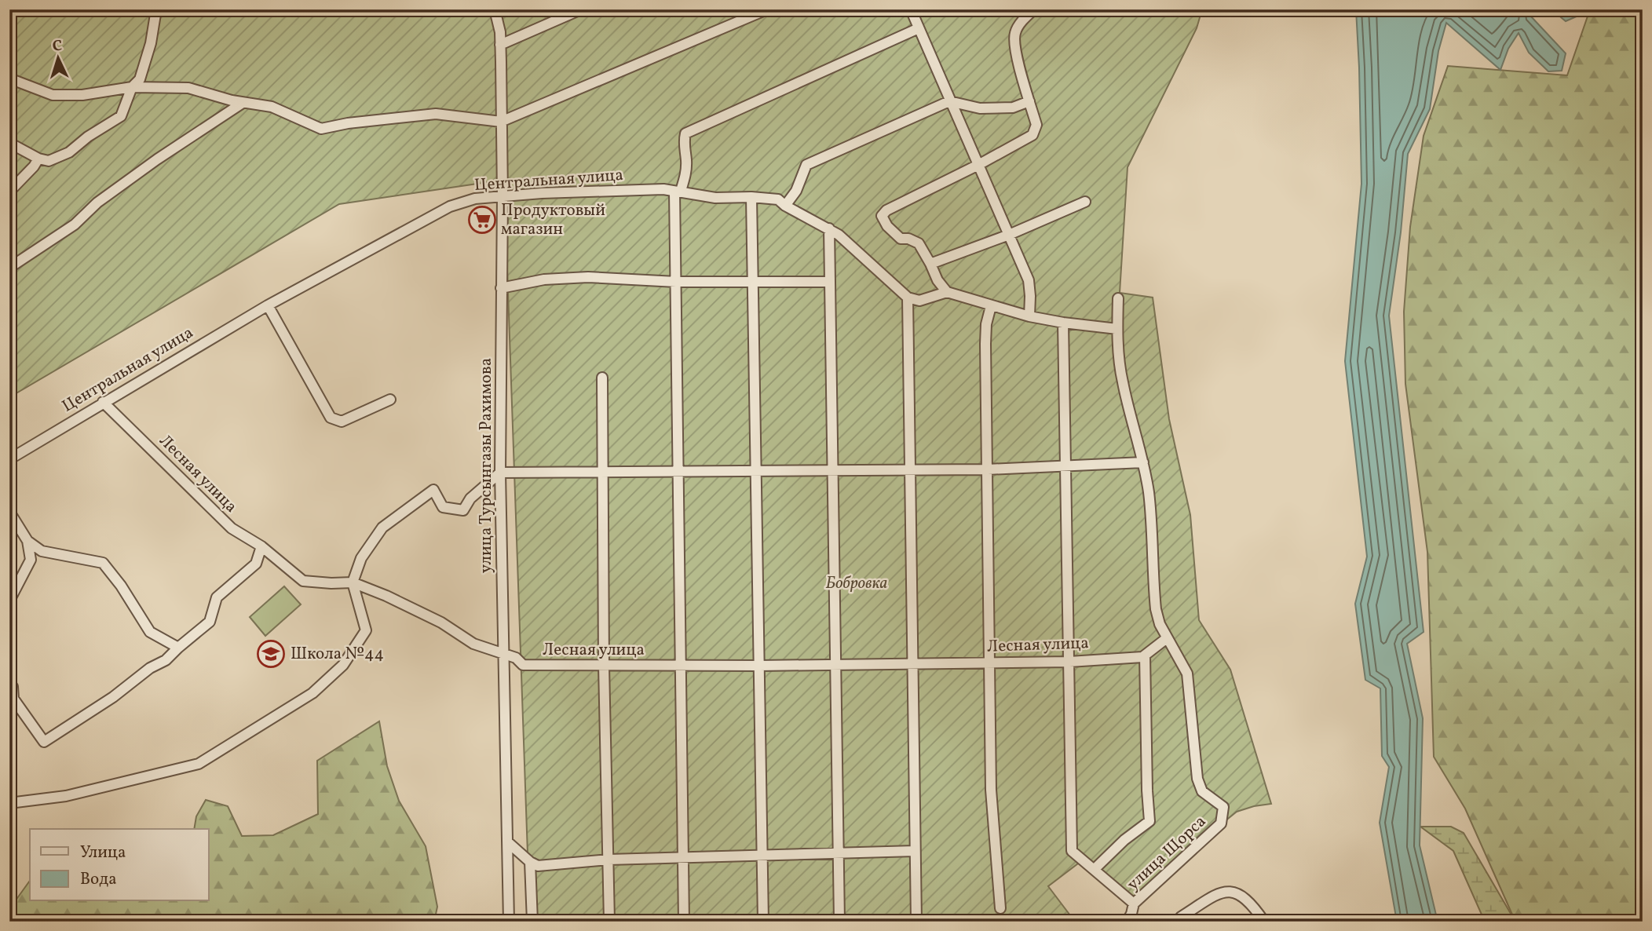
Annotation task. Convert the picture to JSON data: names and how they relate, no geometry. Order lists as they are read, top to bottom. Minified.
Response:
{"streets":{"street":["Центральная улица","улица Турсынгазы Рахимова","Лесная улица","улица Щорса"]},"crossings":[["Центральная улица","улица Турсынгазы Рахимова"],["Центральная улица","Лесная улица"],["улица Турсынгазы Рахимова","Лесная улица"]],"parks":["Бобровка"],"places":{"supermarket":["Продуктовый магазин"],"school or university":["Школа №44"]},"legend":["Улица","Вода"],"north":"top"}
